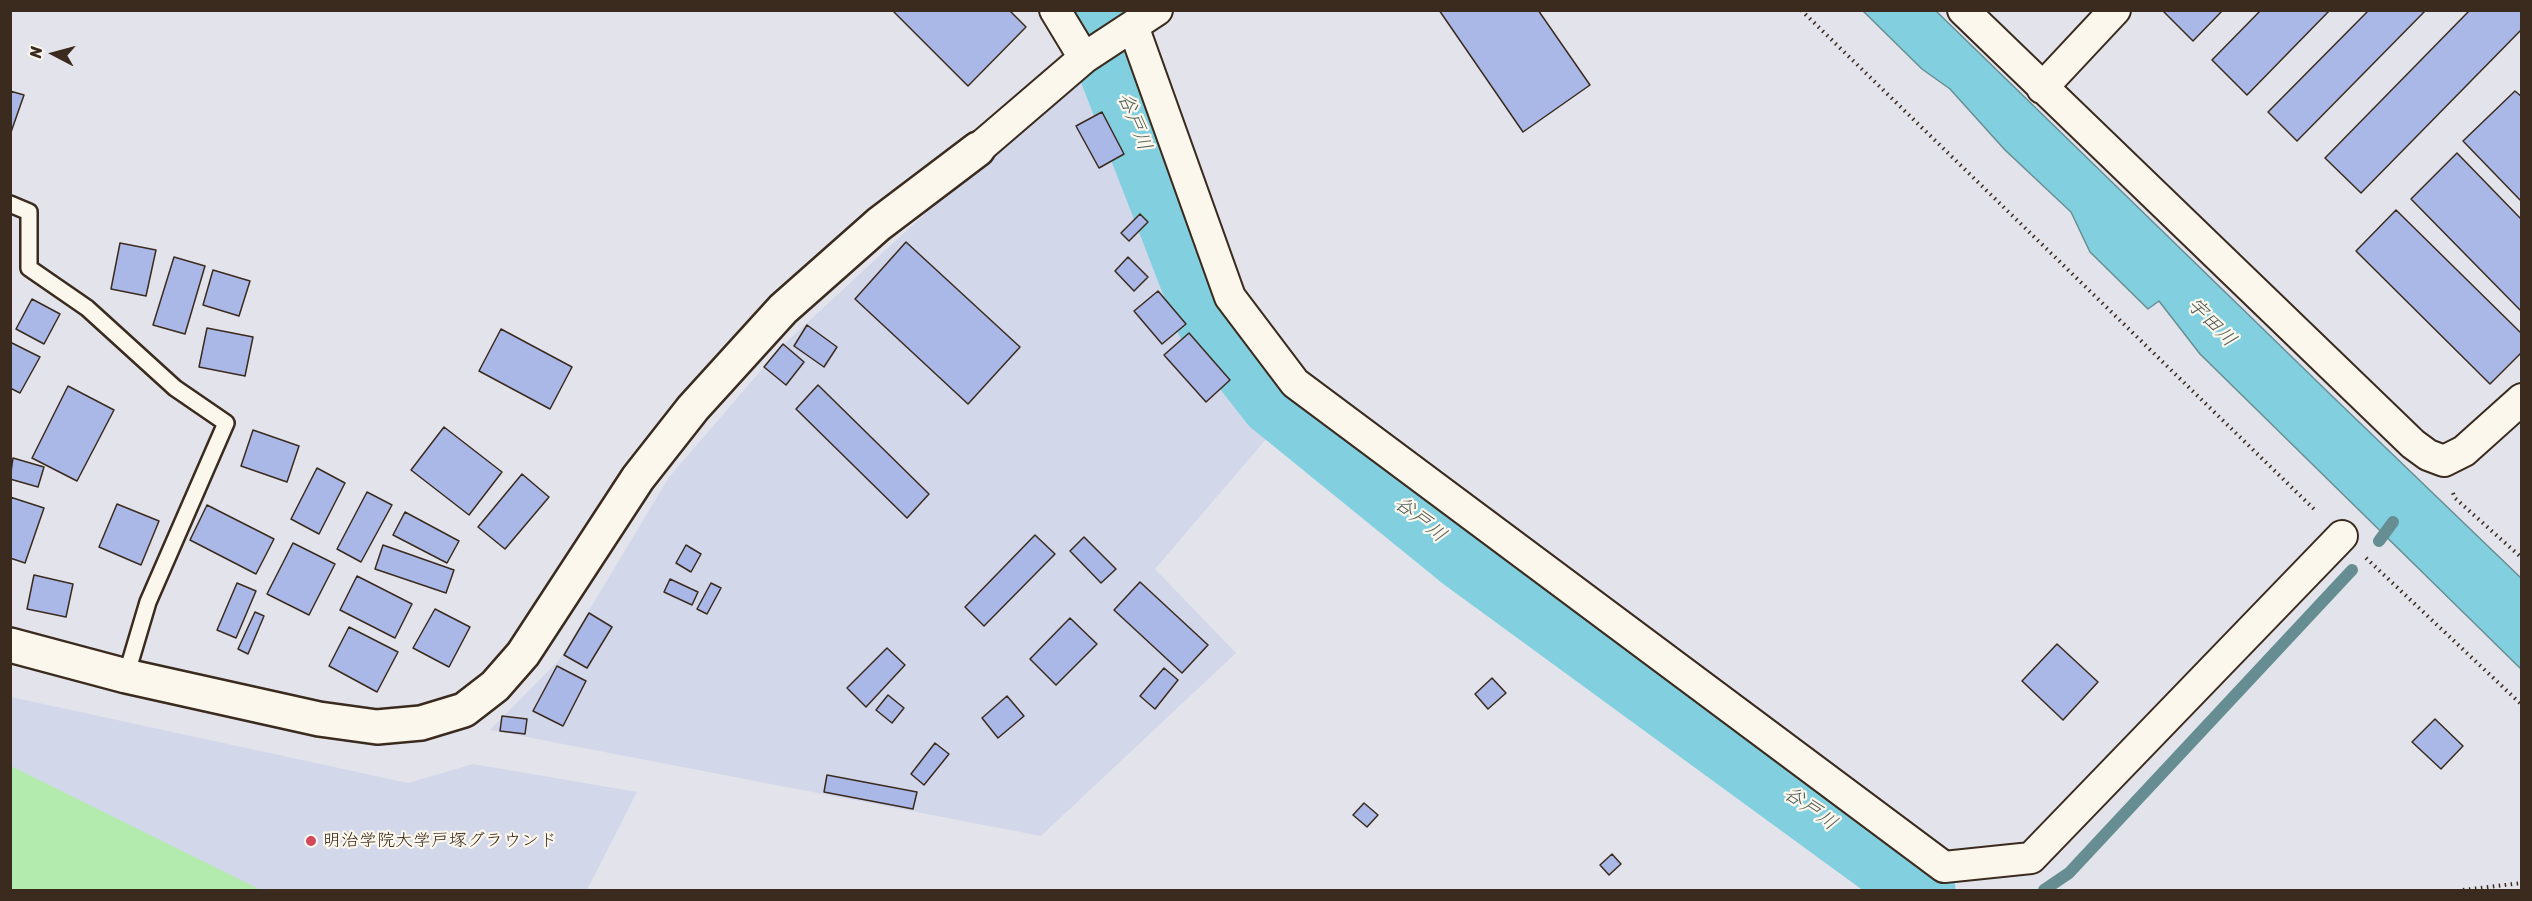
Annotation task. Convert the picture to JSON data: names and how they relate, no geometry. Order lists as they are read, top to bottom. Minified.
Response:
{"water":["谷戸川","宇田川"],"places":["明治学院大学戸塚グラウンド"],"north":"left"}
